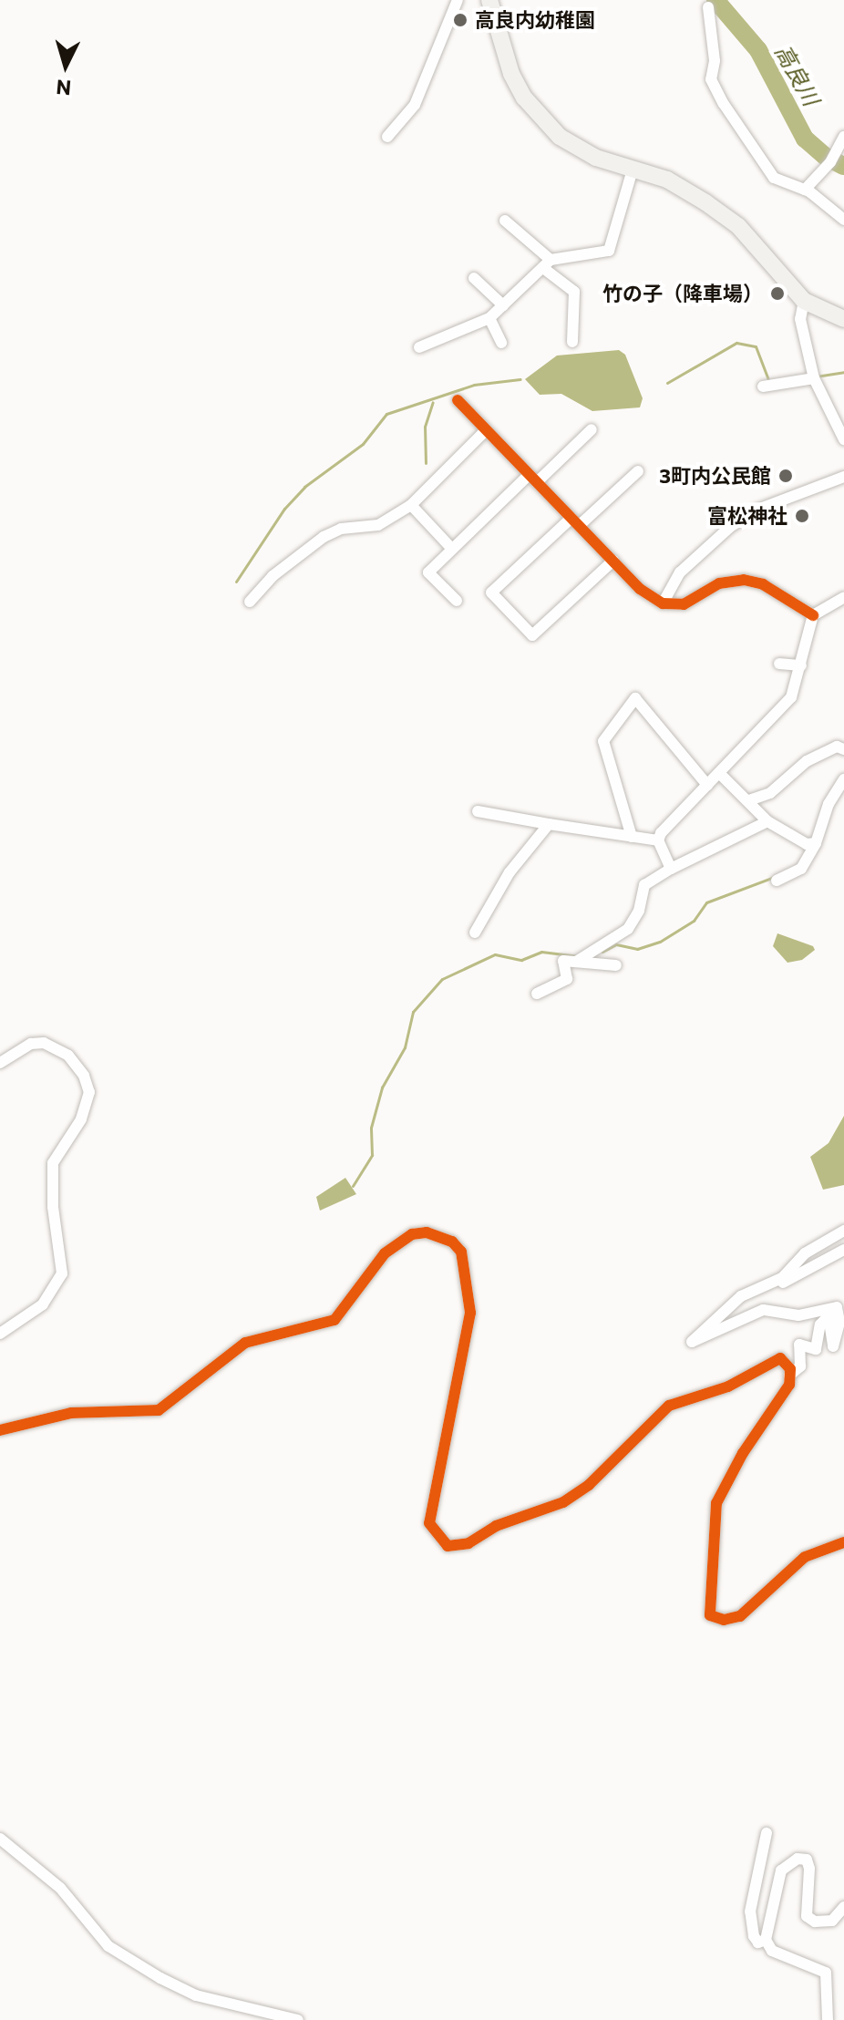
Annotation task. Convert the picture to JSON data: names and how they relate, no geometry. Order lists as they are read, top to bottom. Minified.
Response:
{"water":["高良川"],"places":["高良内幼稚園","竹の子（降車場）","3町内公民館","富松神社"],"north":"bottom"}
